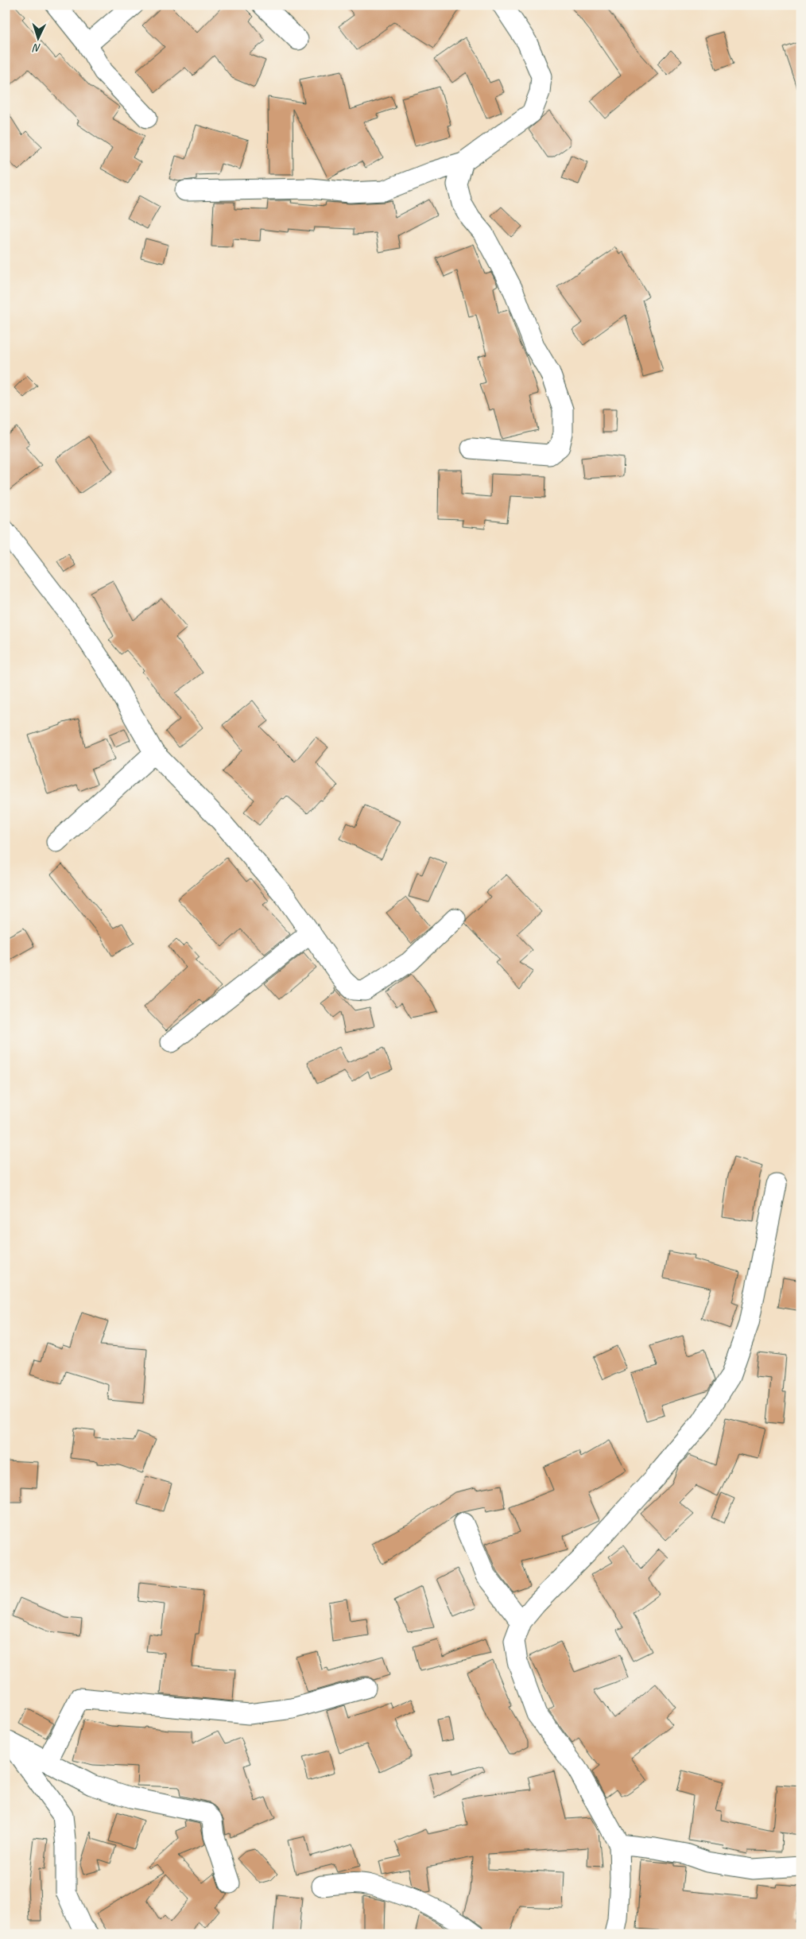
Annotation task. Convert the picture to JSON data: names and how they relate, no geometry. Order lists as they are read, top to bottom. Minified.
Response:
{"north":"bottom"}
